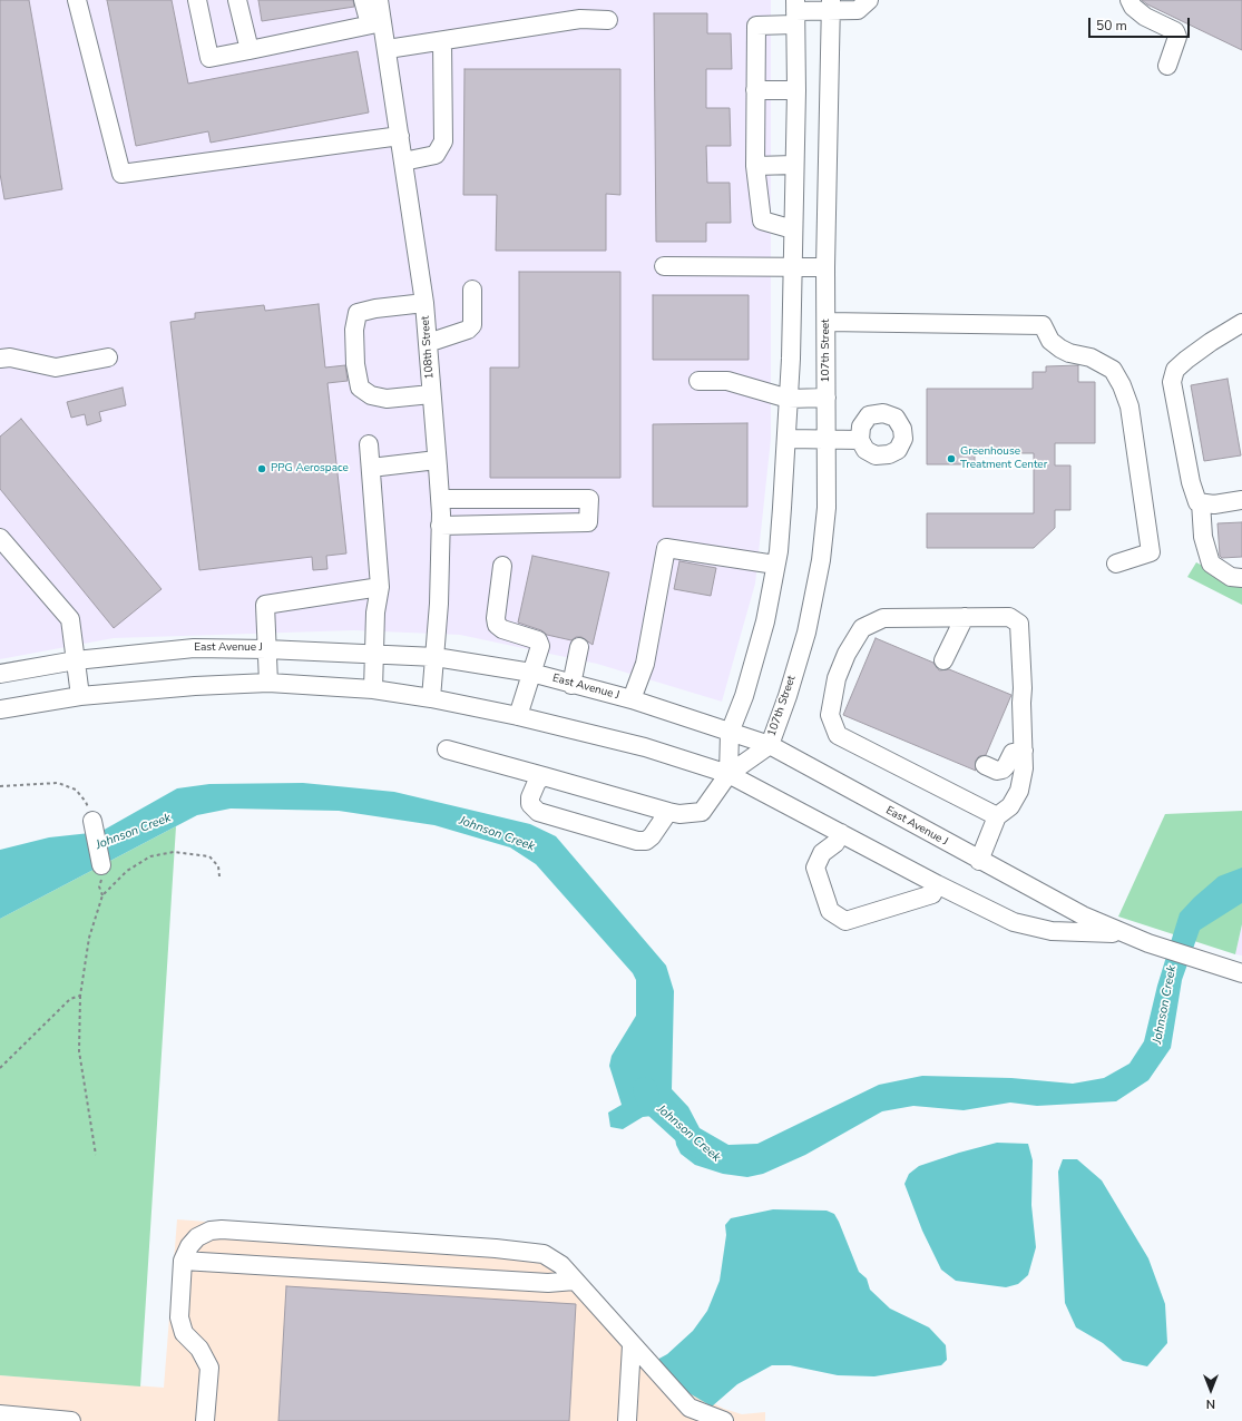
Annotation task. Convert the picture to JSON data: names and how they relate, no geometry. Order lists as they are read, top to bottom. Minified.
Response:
{"streets":{"street":["108th Street","107th Street","East Avenue J"]},"crossings":[["108th Street","East Avenue J"],["107th Street","East Avenue J"]],"water":["Johnson Creek"],"places":["Greenhouse Treatment Center","PPG Aerospace"],"scale_bar":"50 m","north":"bottom"}
